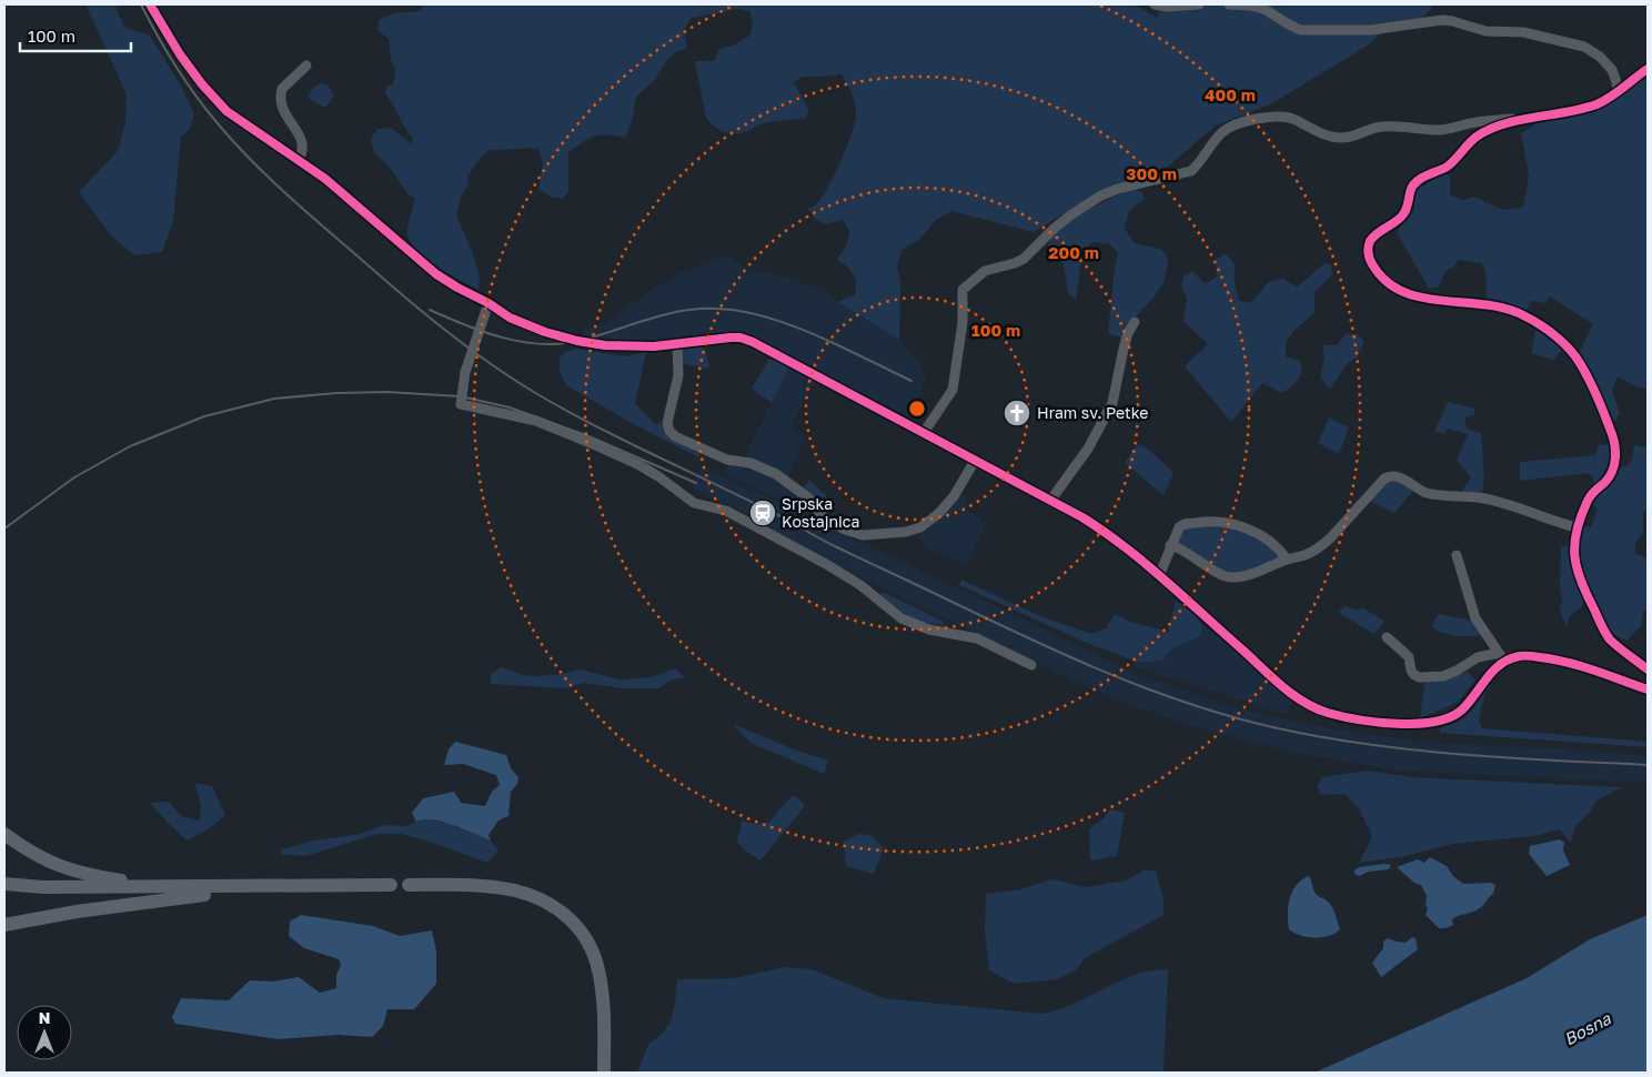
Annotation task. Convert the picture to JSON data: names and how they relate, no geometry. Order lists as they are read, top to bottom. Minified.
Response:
{"water":["Bosna"],"places":{"church":["Hram sv. Petke"],"station":["Srpska Kostajnica"]},"scale_bar":"100 m","north":"top","rings":["400 m","300 m","200 m","100 m"]}
